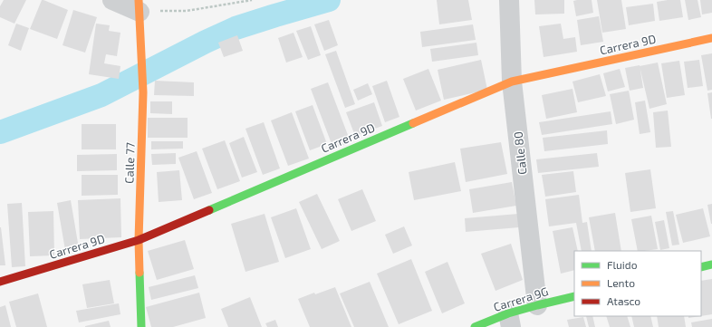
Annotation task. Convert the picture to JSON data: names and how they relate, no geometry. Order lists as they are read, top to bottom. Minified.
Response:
{"streets":{"street":["Carrera 9D","Calle 80","Calle 77","Carrera 9G"]},"crossings":[["Carrera 9D","Calle 80"],["Carrera 9D","Calle 77"],["Calle 80","Carrera 9G"]],"legend":["Fluido","Lento","Atasco"]}
